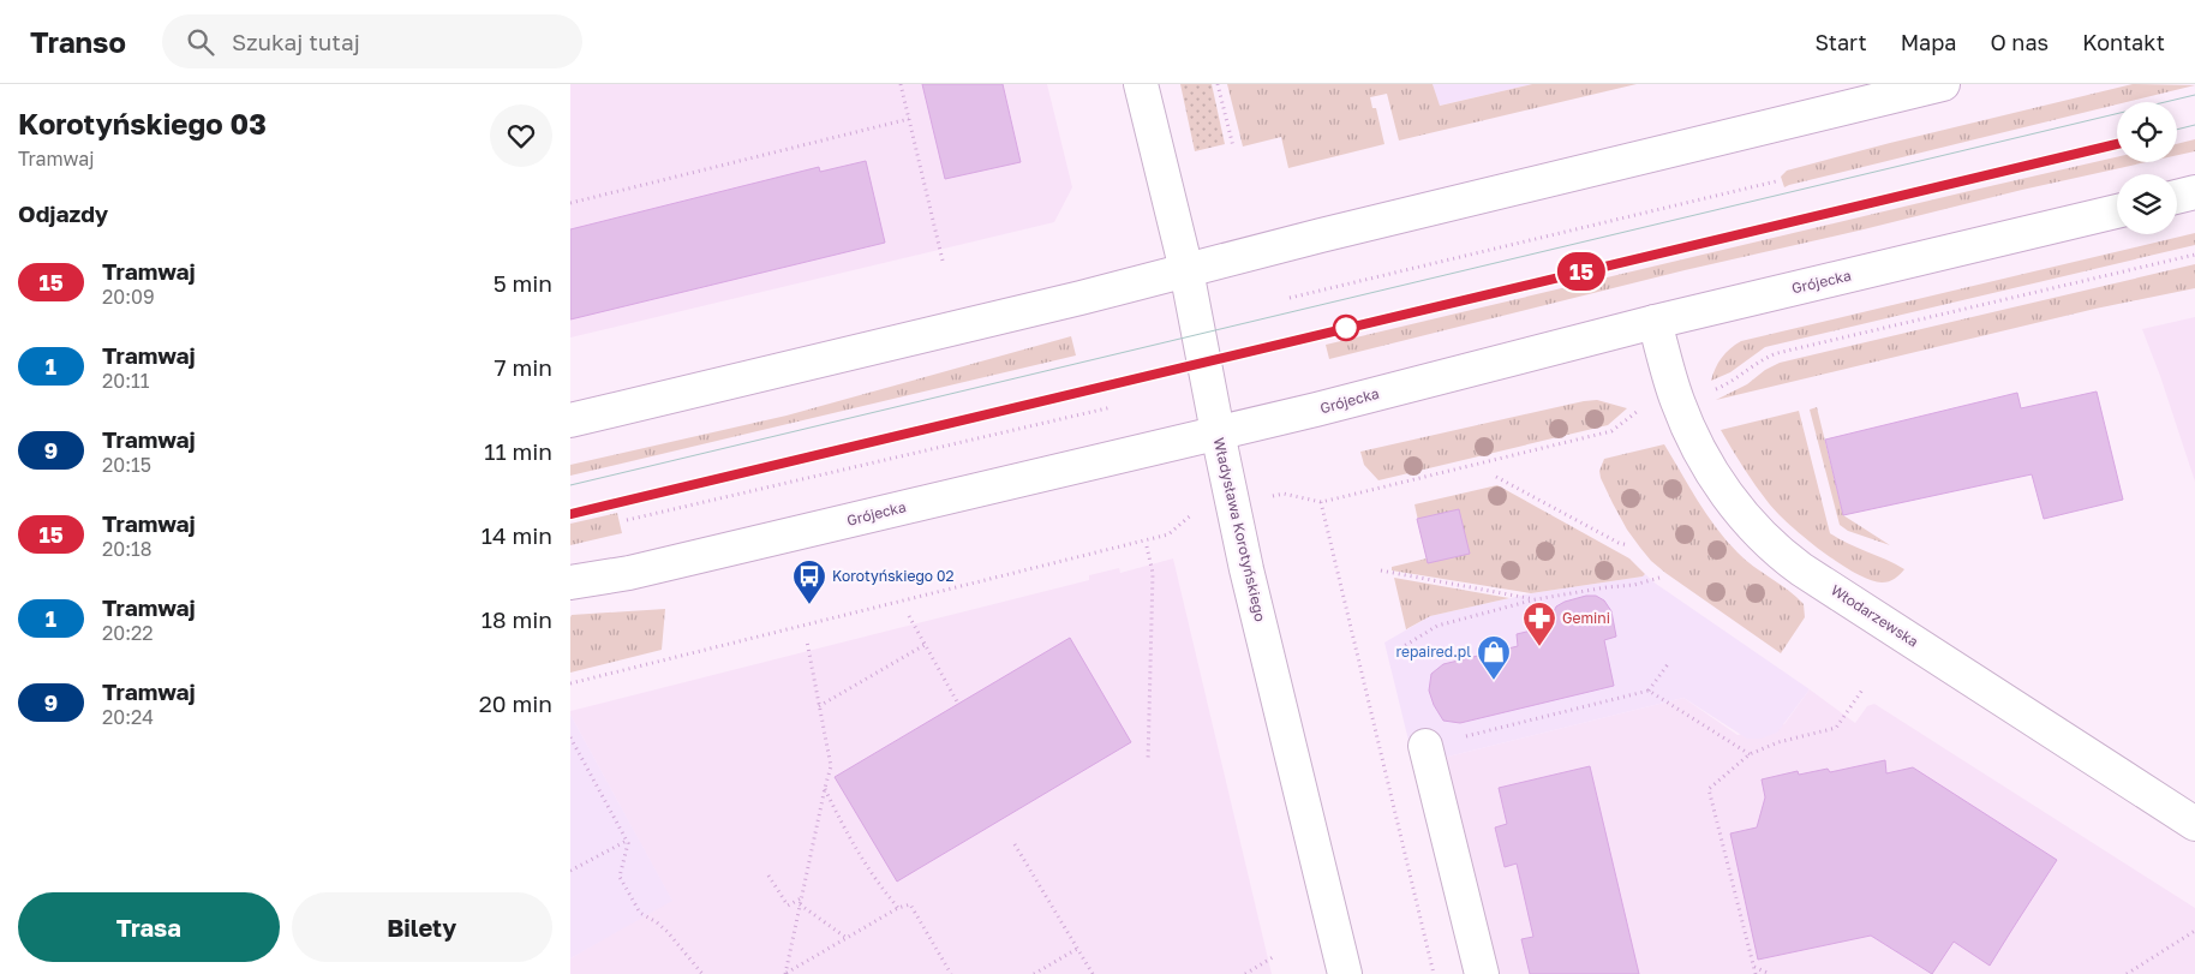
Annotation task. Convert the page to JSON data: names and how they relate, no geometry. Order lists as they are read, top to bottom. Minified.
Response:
{"streets":{"main road":["Grójecka","Władysława Korotyńskiego","Włodarzewska"]},"crossings":[["Grójecka","Władysława Korotyńskiego"],["Grójecka","Włodarzewska"]],"places":{"bus stop":["Korotyńskiego 02"],"pharmacy":["Gemini"],"shop":["repaired.pl"]},"lines":["tram line 15"],"page":{"header":"Transo","search":"Szukaj tutaj","nav":["Start","Mapa","O nas","Kontakt"],"heading":[["Korotyńskiego 03","Tramwaj"],"Odjazdy"],"on_map":"15","list":[{"mark":"15","name":"Tramwaj","note":"20:09","value":"5 min"},{"mark":"1","name":"Tramwaj","note":"20:11","value":"7 min"},{"mark":"9","name":"Tramwaj","note":"20:15","value":"11 min"},{"mark":"15","name":"Tramwaj","note":"20:18","value":"14 min"},{"mark":"1","name":"Tramwaj","note":"20:22","value":"18 min"},{"mark":"9","name":"Tramwaj","note":"20:24","value":"20 min"}],"buttons":["Trasa","Bilety"]}}
